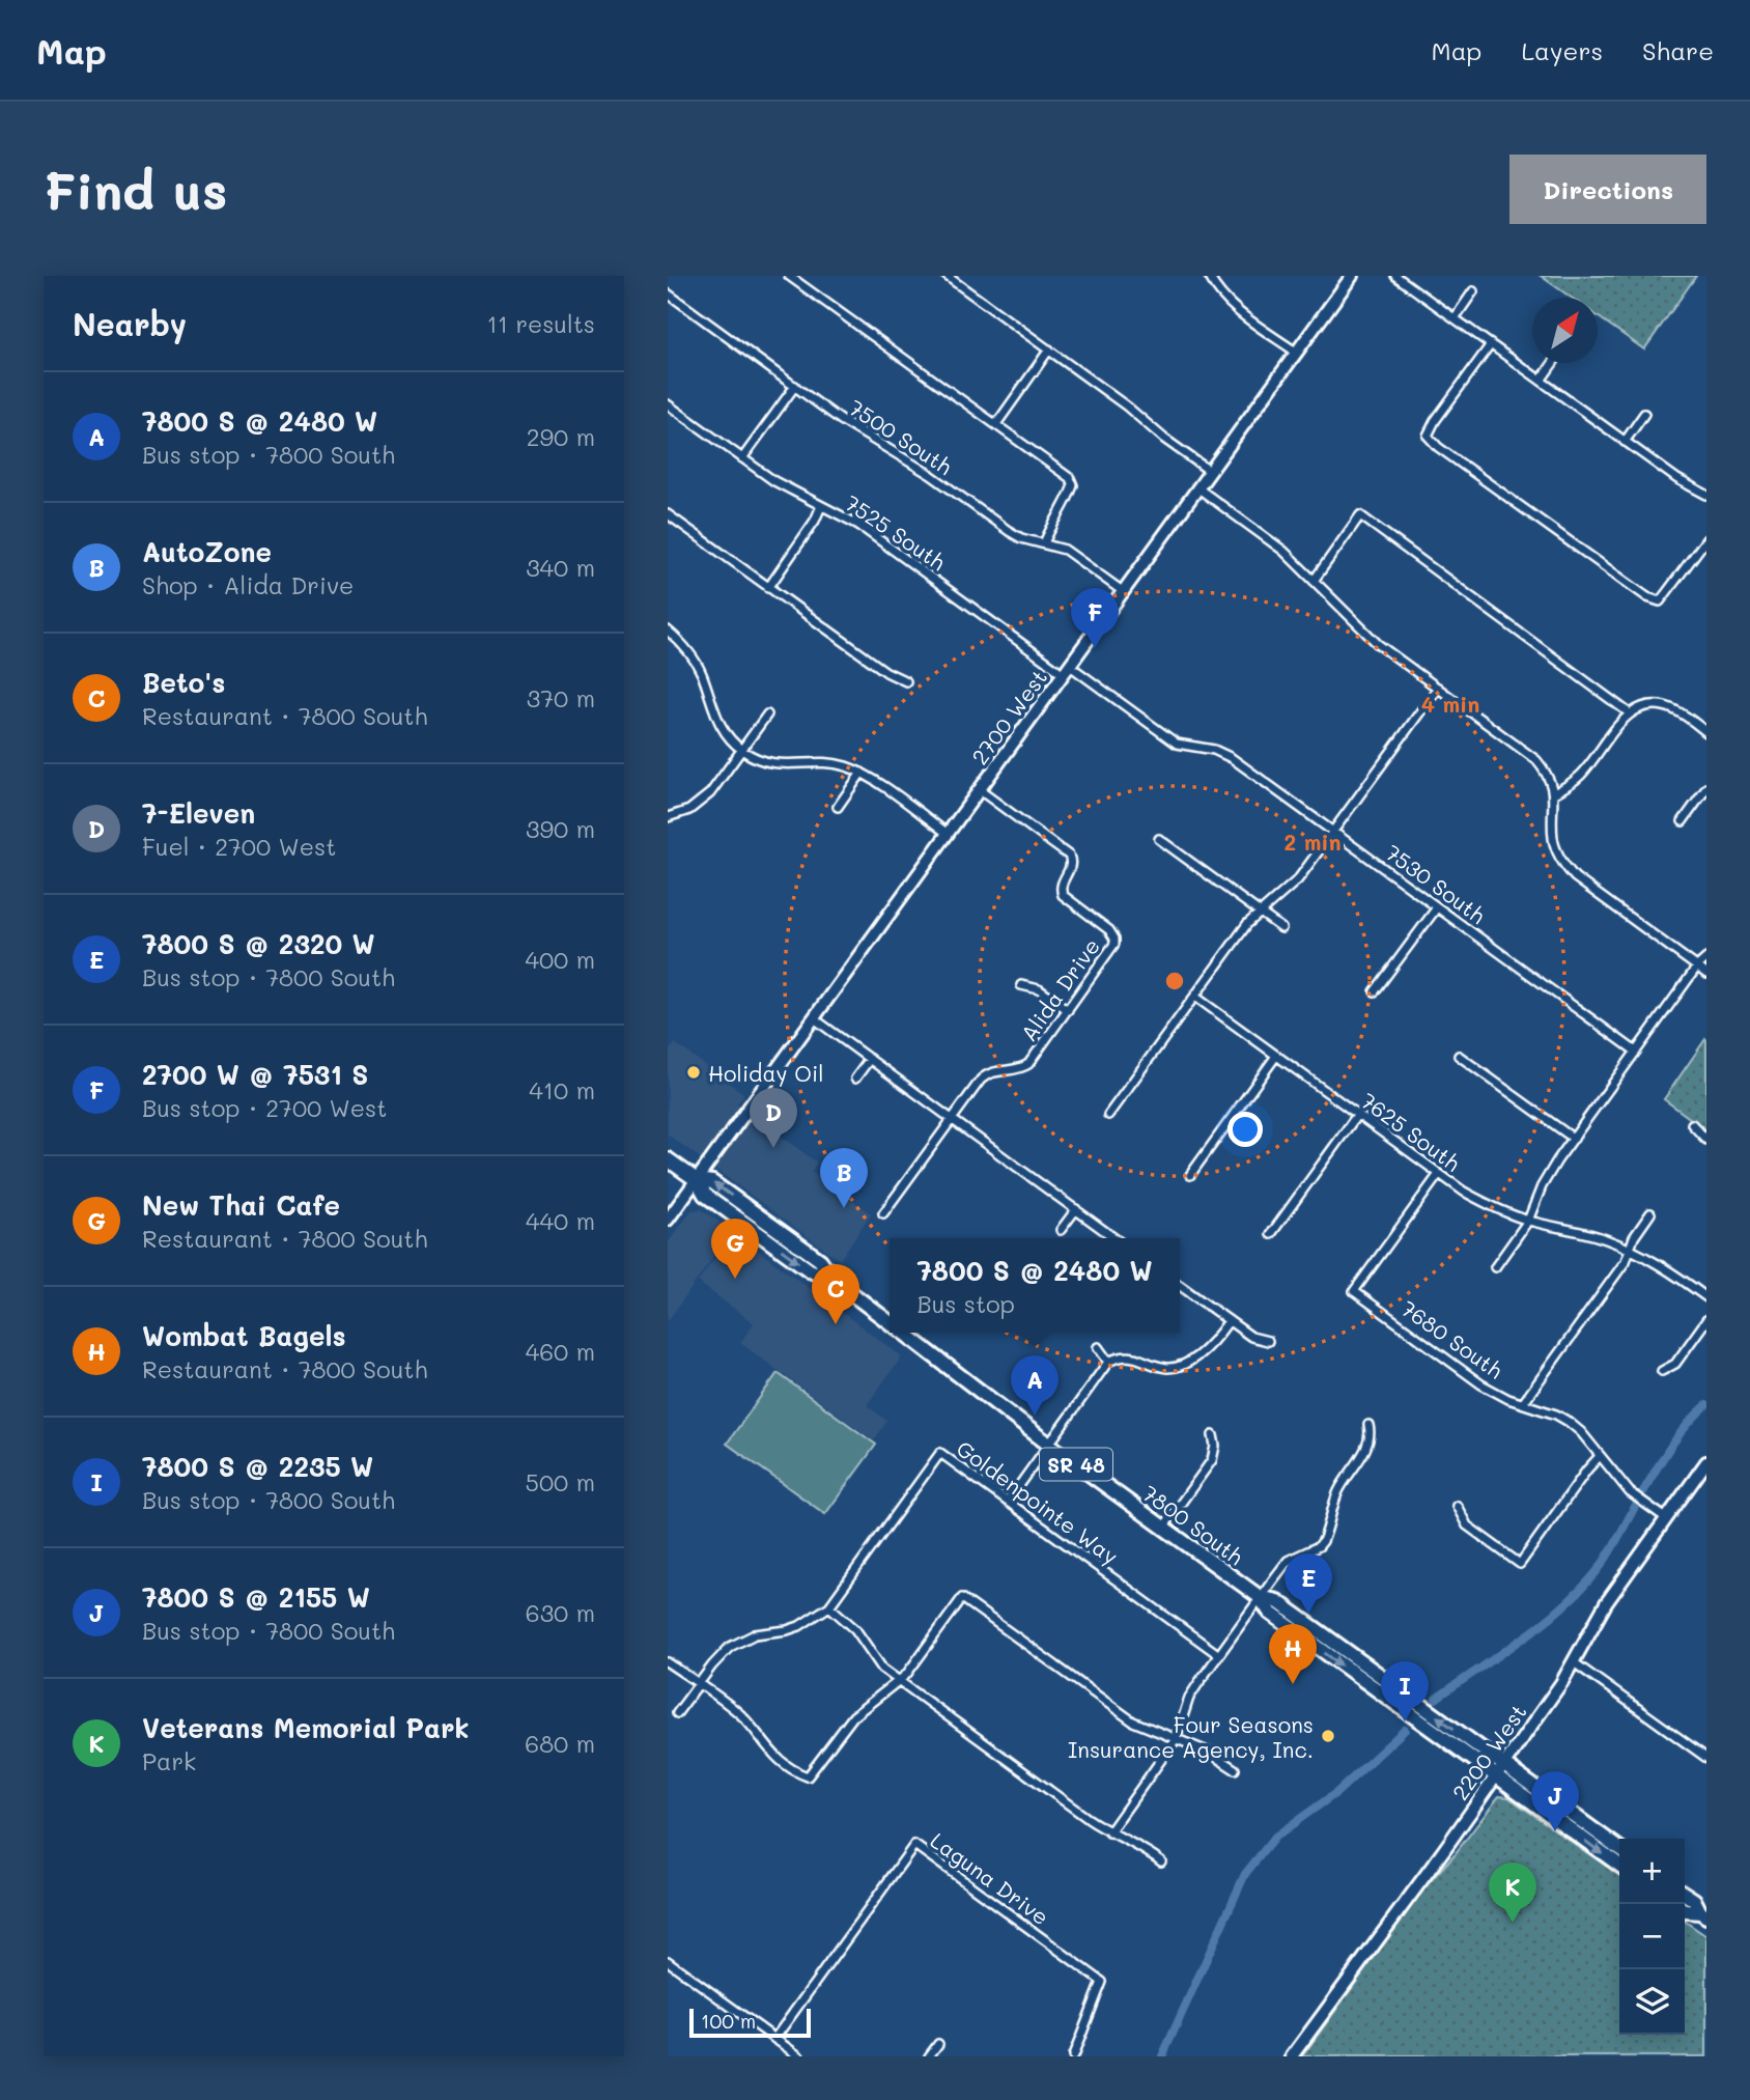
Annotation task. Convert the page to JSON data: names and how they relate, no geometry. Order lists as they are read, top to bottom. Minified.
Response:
{"streets":{"main road":["2700 West","SR 48","7800 South","2200 West"],"street":["7500 South","7525 South","7530 South","Alida Drive","7625 South","7680 South","Goldenpointe Way","Laguna Drive"]},"crossings":[["7500 South","2700 West"],["7525 South","2700 West"],["7525 South","7530 South"],["2700 West","Alida Drive"],["2700 West","7800 South"],["7625 South","7680 South"],["7680 South","2200 West"],["7800 South","2200 West"]],"places":["Holiday Oil","Four Seasons Insurance Agency, Inc."],"scale_bar":"100 m","north":"top right","page":{"header":"Map","nav":["Map","Layers","Share"],"buttons":"Directions","title":"Find us","heading":["Nearby","11 results"],"list":[{"mark":"A","name":"7800 S @ 2480 W","note":"Bus stop · 7800 South","value":"290 m"},{"mark":"B","name":"AutoZone","note":"Shop · Alida Drive","value":"340 m"},{"mark":"C","name":"Beto's","note":"Restaurant · 7800 South","value":"370 m"},{"mark":"D","name":"7-Eleven","note":"Fuel · 2700 West","value":"390 m"},{"mark":"E","name":"7800 S @ 2320 W","note":"Bus stop · 7800 South","value":"400 m"},{"mark":"F","name":"2700 W @ 7531 S","note":"Bus stop · 2700 West","value":"410 m"},{"mark":"G","name":"New Thai Cafe","note":"Restaurant · 7800 South","value":"440 m"},{"mark":"H","name":"Wombat Bagels","note":"Restaurant · 7800 South","value":"460 m"},{"mark":"I","name":"7800 S @ 2235 W","note":"Bus stop · 7800 South","value":"500 m"},{"mark":"J","name":"7800 S @ 2155 W","note":"Bus stop · 7800 South","value":"630 m"},{"mark":"K","name":"Veterans Memorial Park","note":"Park","value":"680 m"}],"pins":["F","D","B","G","C","A","E","H","I","J","K"],"popup":["7800 S @ 2480 W","Bus stop"],"map_buttons":["+","−"],"scale":"100 m"},"rings":["4 min","2 min"]}
